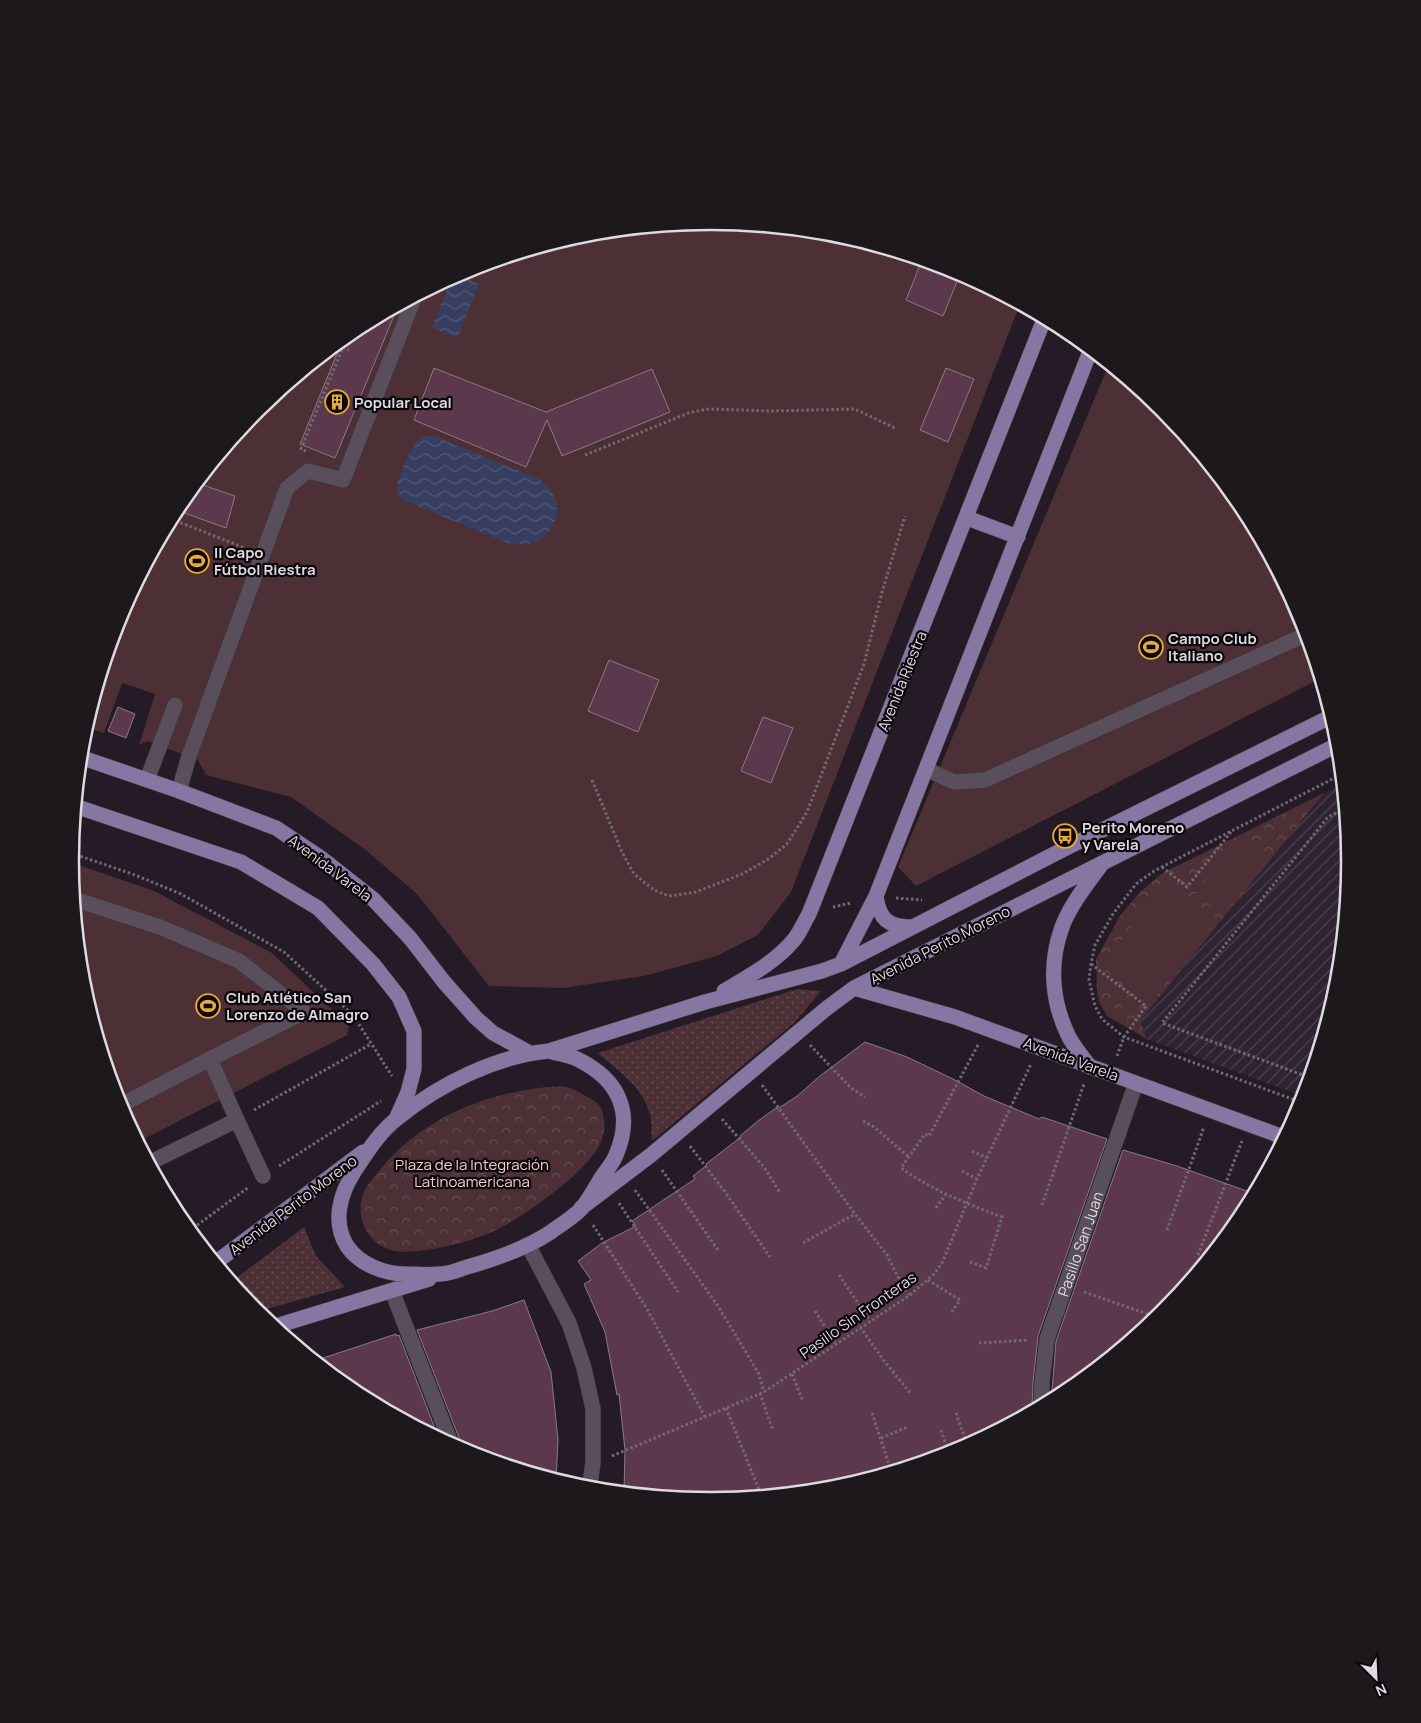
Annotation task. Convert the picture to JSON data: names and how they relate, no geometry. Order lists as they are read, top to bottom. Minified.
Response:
{"streets":{"main road":["Avenida Riestra","Avenida Varela","Avenida Perito Moreno"],"street":["Pasillo San Juan"],"path":["Pasillo Sin Fronteras"]},"crossings":[["Avenida Riestra","Avenida Perito Moreno"],["Avenida Varela","Avenida Perito Moreno"],["Avenida Varela","Pasillo San Juan"],["Avenida Varela","Pasillo Sin Fronteras"]],"parks":["Plaza de la Integración Latinoamericana"],"places":{"building":["Popular Local"],"sports":["Il Capo Fútbol Riestra","Campo Club Italiano","Club Atlético San Lorenzo de Almagro"],"bus stop":["Perito Moreno y Varela"]},"north":"bottom right"}
